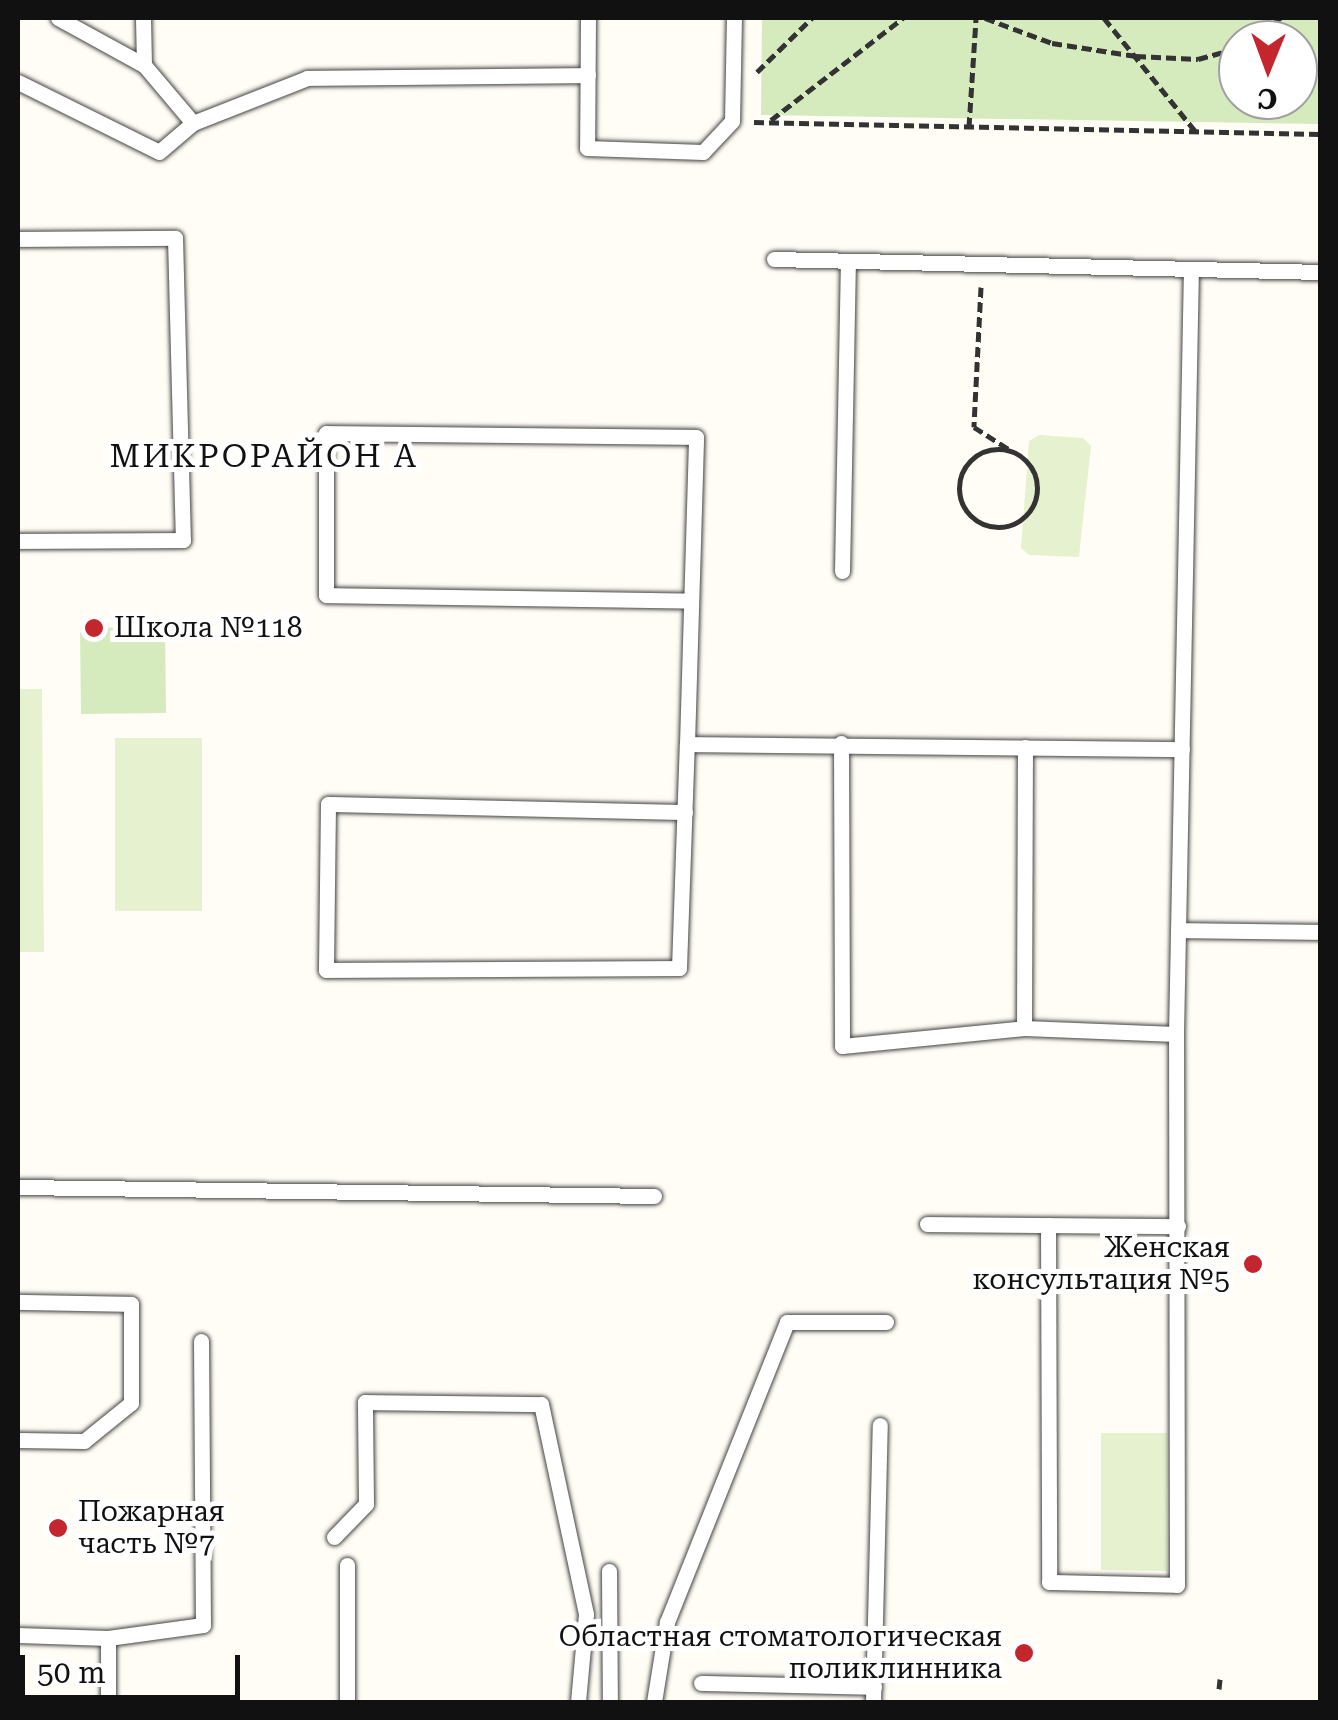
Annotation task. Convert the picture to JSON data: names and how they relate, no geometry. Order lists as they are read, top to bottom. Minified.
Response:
{"districts":["МИКРОРАЙОН А"],"places":["Школа №118","Женская консультация №5","Пожарная часть №7","Областная стоматологическая поликлинника"],"scale_bar":"50 m","north":"bottom"}
